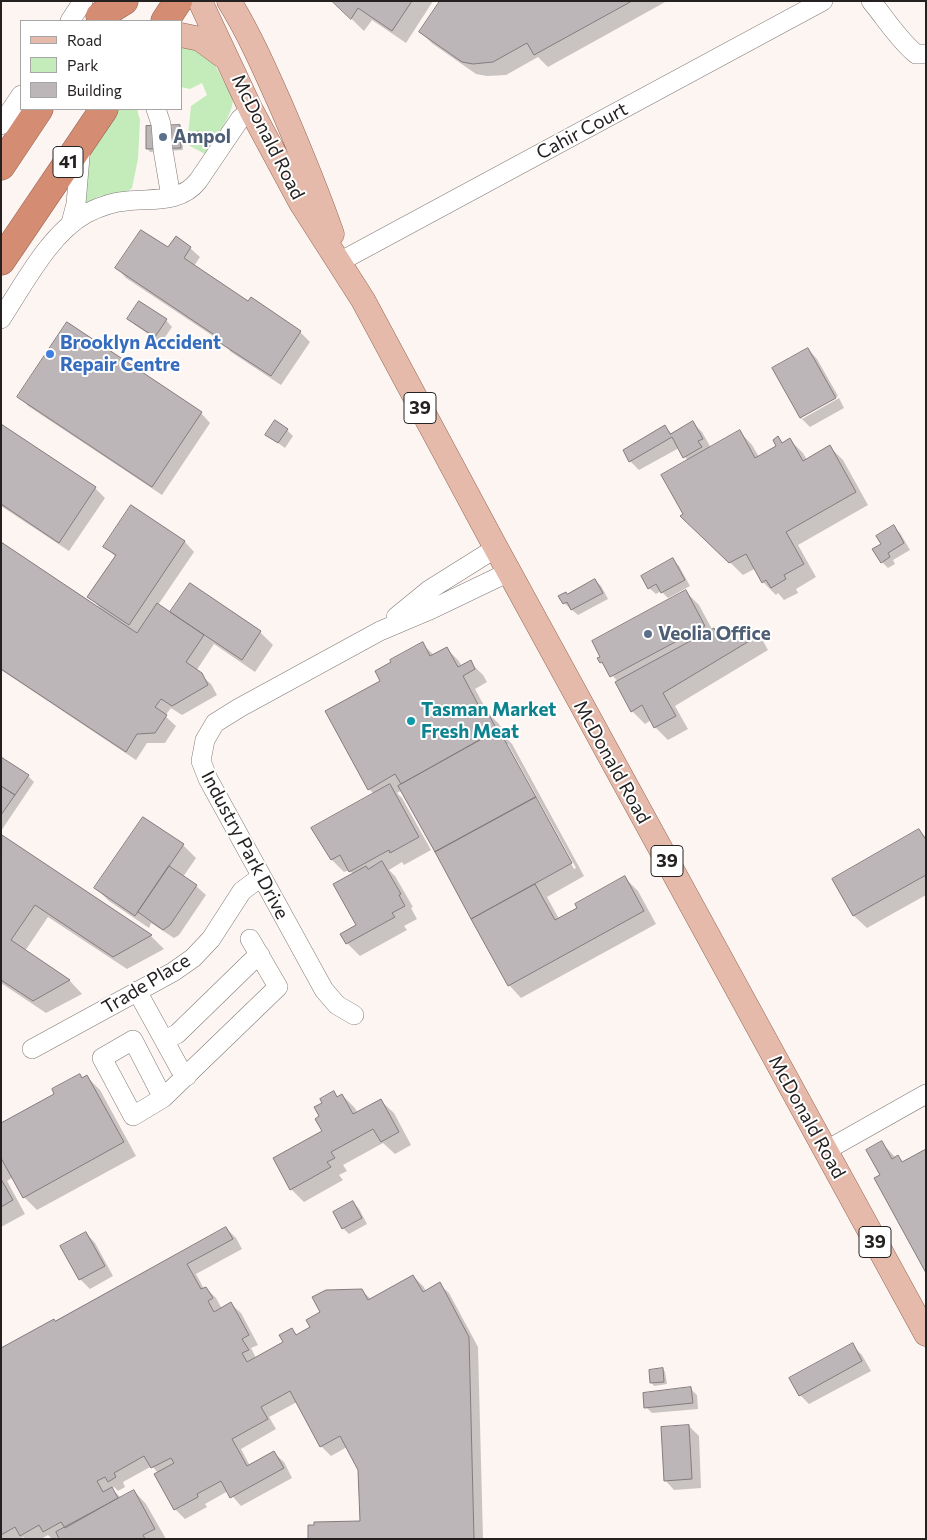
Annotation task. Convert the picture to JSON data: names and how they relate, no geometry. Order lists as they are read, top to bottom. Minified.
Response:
{"streets":{"highway":["41"],"main road":["McDonald Road","39"],"street":["Cahir Court","Industry Park Drive","Trade Place"]},"crossings":[["Cahir Court","McDonald Road"],["McDonald Road","39"],["McDonald Road","Industry Park Drive"],["Industry Park Drive","Trade Place"]],"places":["Ampol","Brooklyn Accident Repair Centre","Veolia Office","Tasman Market Fresh Meat"],"legend":["Road","Park","Building"]}
